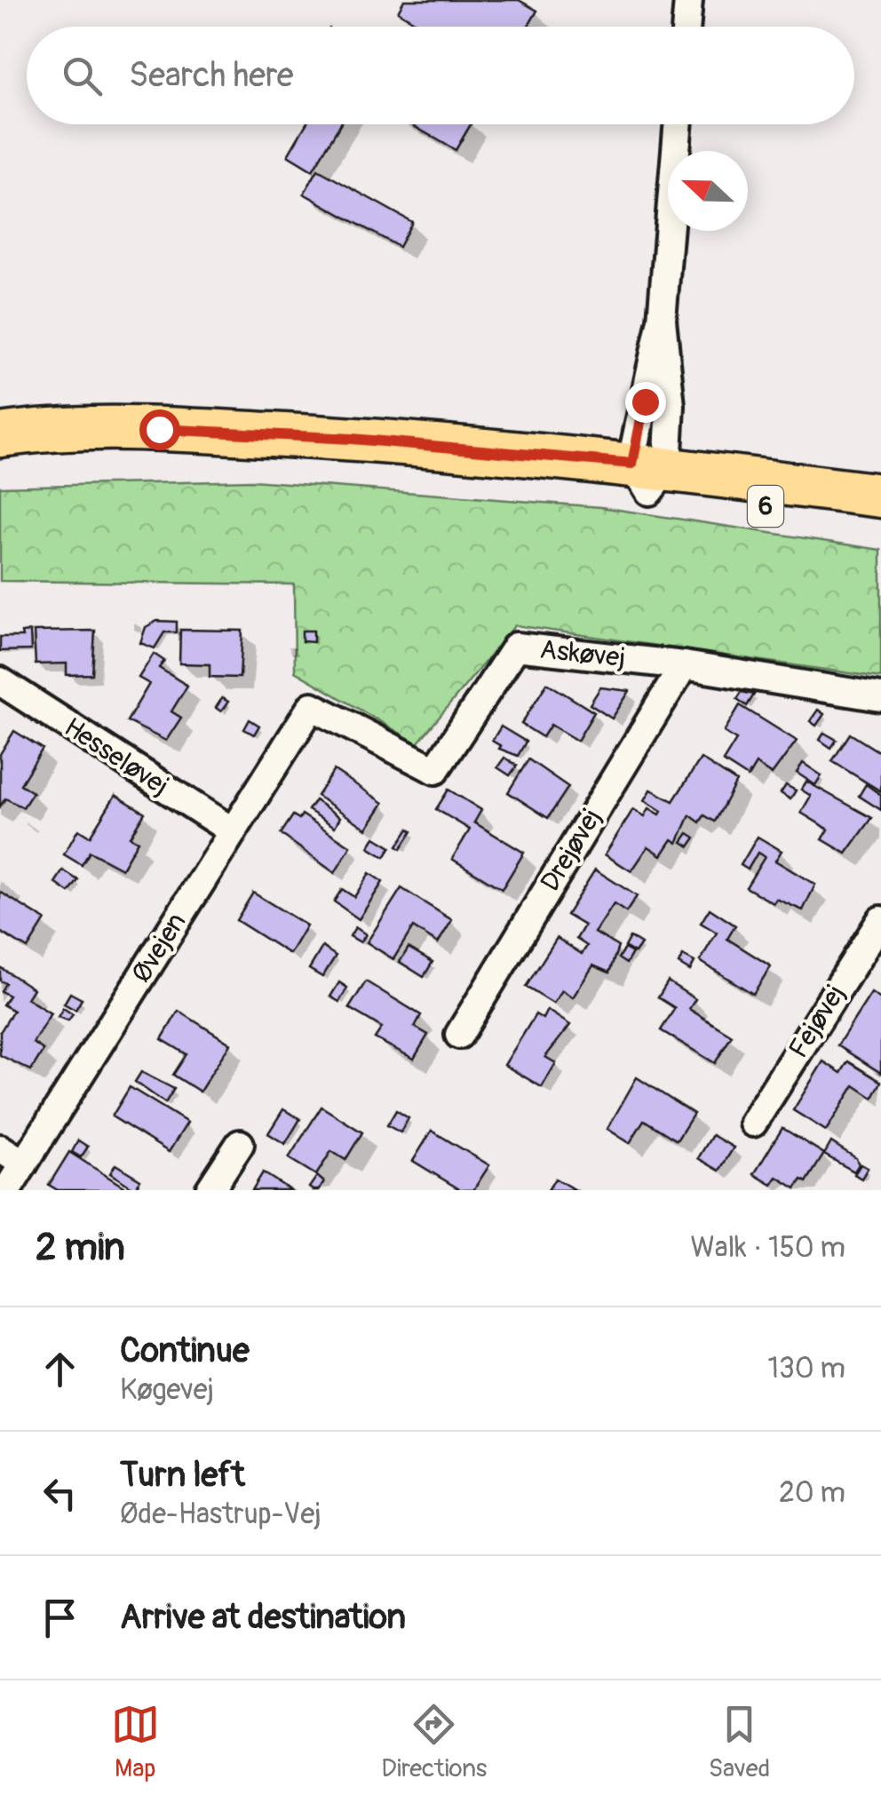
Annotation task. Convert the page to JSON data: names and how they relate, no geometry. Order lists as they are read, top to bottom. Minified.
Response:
{"streets":{"main road":["6"],"street":["Askøvej","Hesseløvej","Drejøvej","Øvejen","Fejøvej"]},"crossings":[["Askøvej","Drejøvej"],["Askøvej","Øvejen"],["Hesseløvej","Øvejen"]],"north":"left","page":{"search":"Search here","heading":["2 min","Walk · 150 m"],"list":[["Continue","Køgevej","130 m"],["Turn left","Øde-Hastrup-Vej","20 m"],"Arrive at destination"],"nav":["Map","Directions","Saved"]}}
